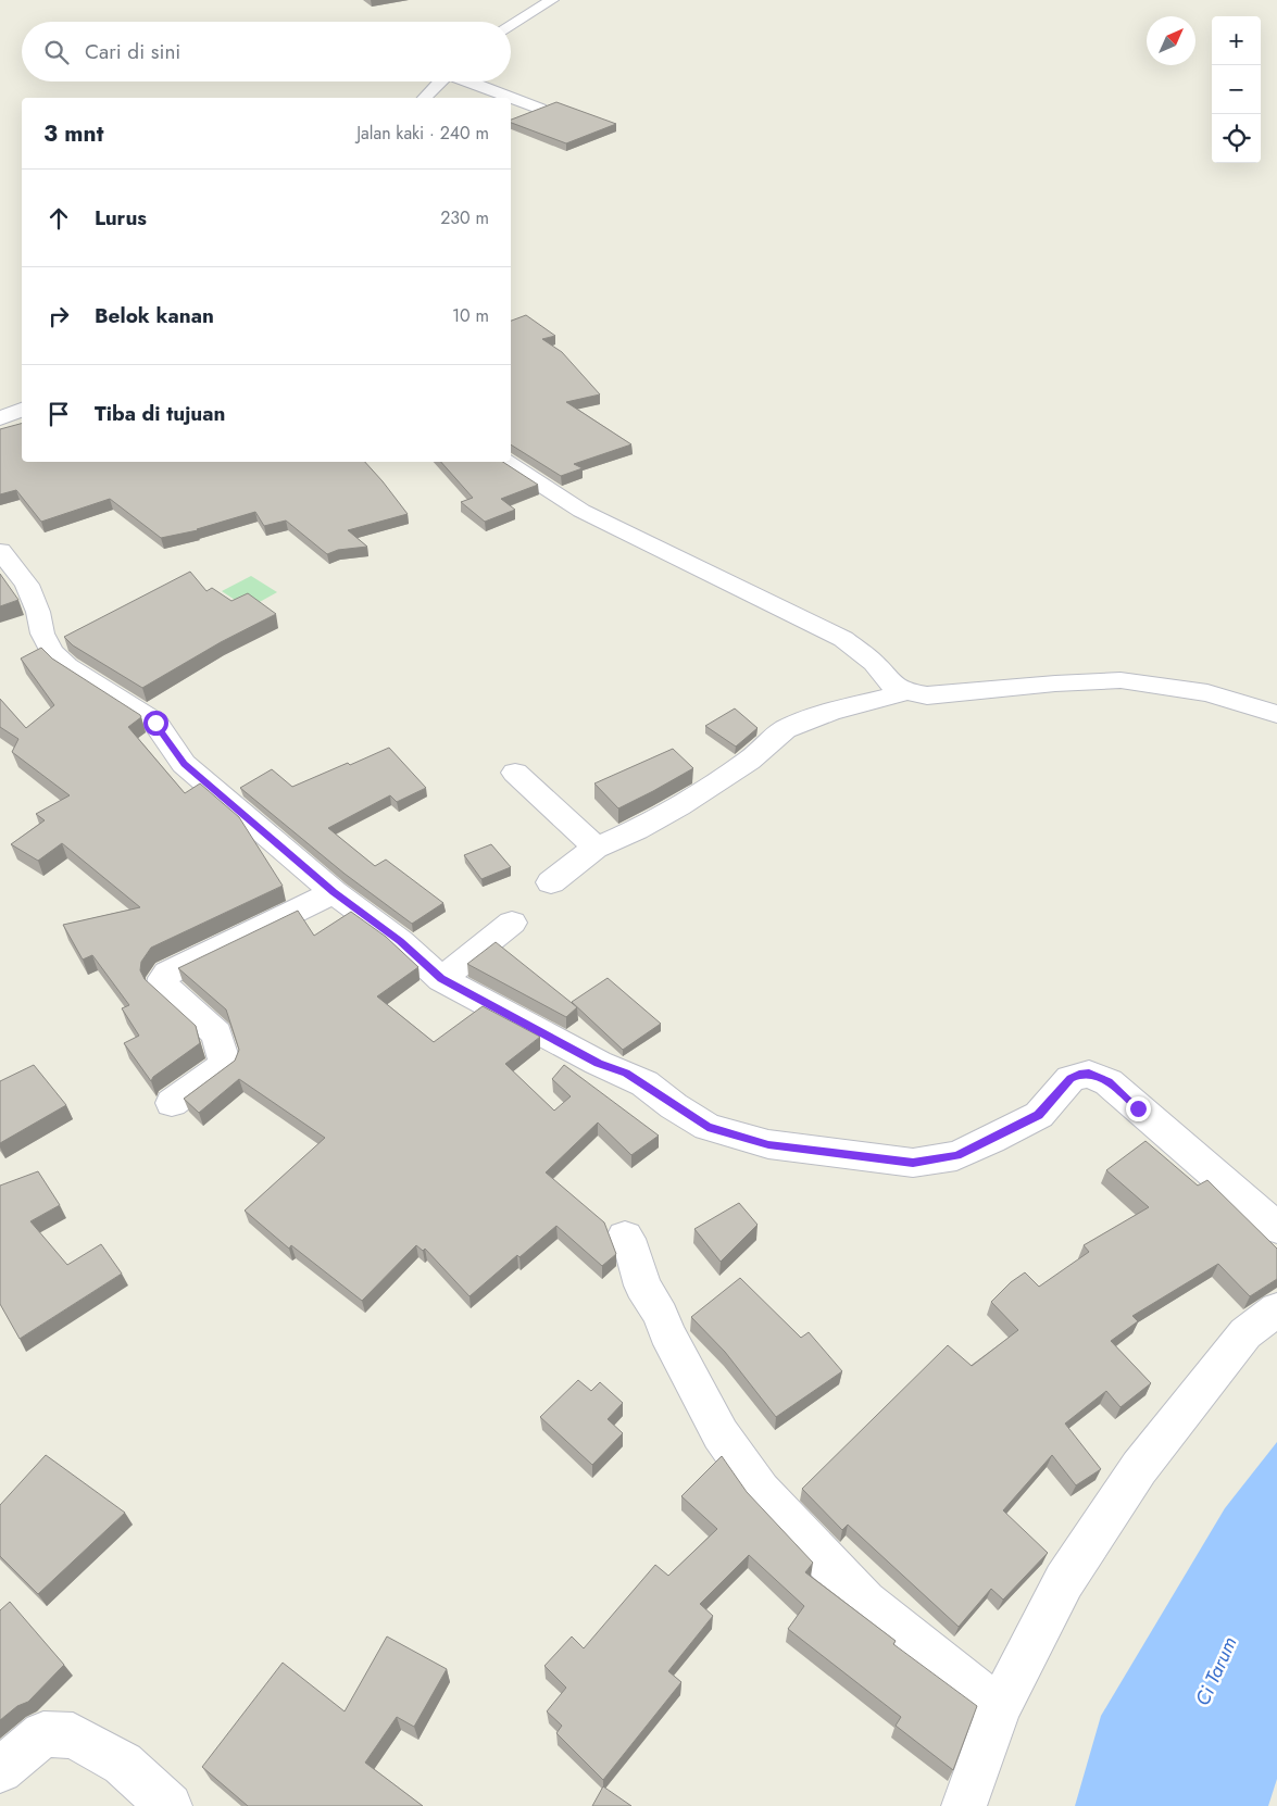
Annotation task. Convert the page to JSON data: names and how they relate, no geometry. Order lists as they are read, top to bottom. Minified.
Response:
{"water":["Ci Tarum"],"north":"top right","page":{"map_buttons":["+","−"],"search":"Cari di sini","heading":["3 mnt","Jalan kaki · 240 m"],"list":[["Lurus","230 m"],["Belok kanan","10 m"],"Tiba di tujuan"]}}
